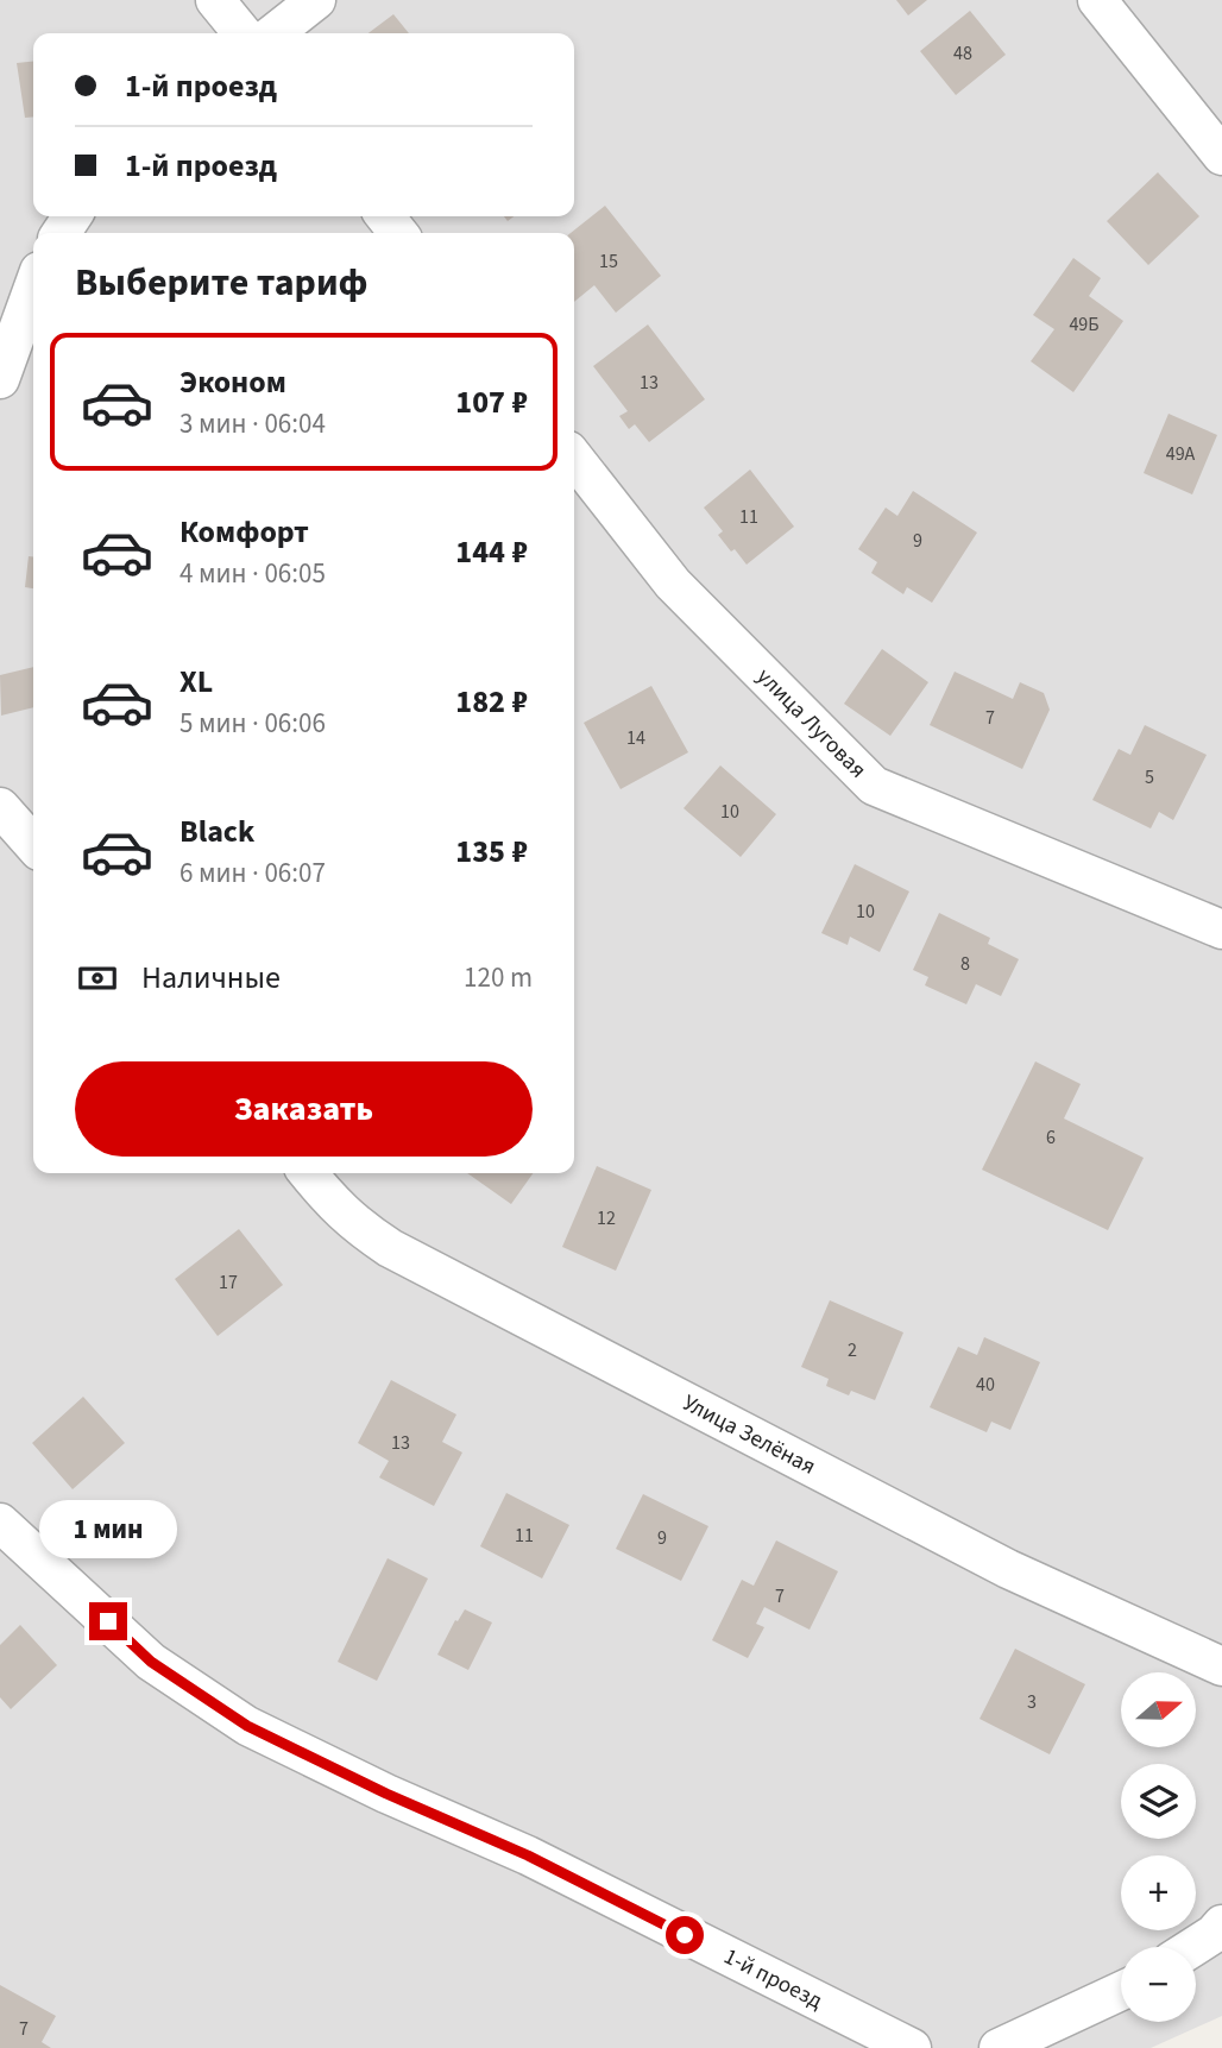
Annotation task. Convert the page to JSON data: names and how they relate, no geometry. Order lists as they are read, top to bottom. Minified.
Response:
{"streets":{"street":["улица Луговая","Улица Зелёная","1-й проезд"]},"house_numbers":["48","15","49Б","13","49А","11","9","7","14","5","10","10","8","6","12","17","2","40","13","11","9","7","3","7"],"north":"right","page":{"banner":["1-й проезд","1-й проезд"],"heading":"Выберите тариф","list":[{"name":"Эконом","note":"3 мин · 06:04","value":"107 ₽"},{"name":"Комфорт","note":"4 мин · 06:05","value":"144 ₽"},{"name":"XL","note":"5 мин · 06:06","value":"182 ₽"},{"name":"Black","note":"6 мин · 06:07","value":"135 ₽"}],"pay":["Наличные","120 m"],"buttons":"Заказать","bubble":"1 мин","map_buttons":["+","−"]}}
